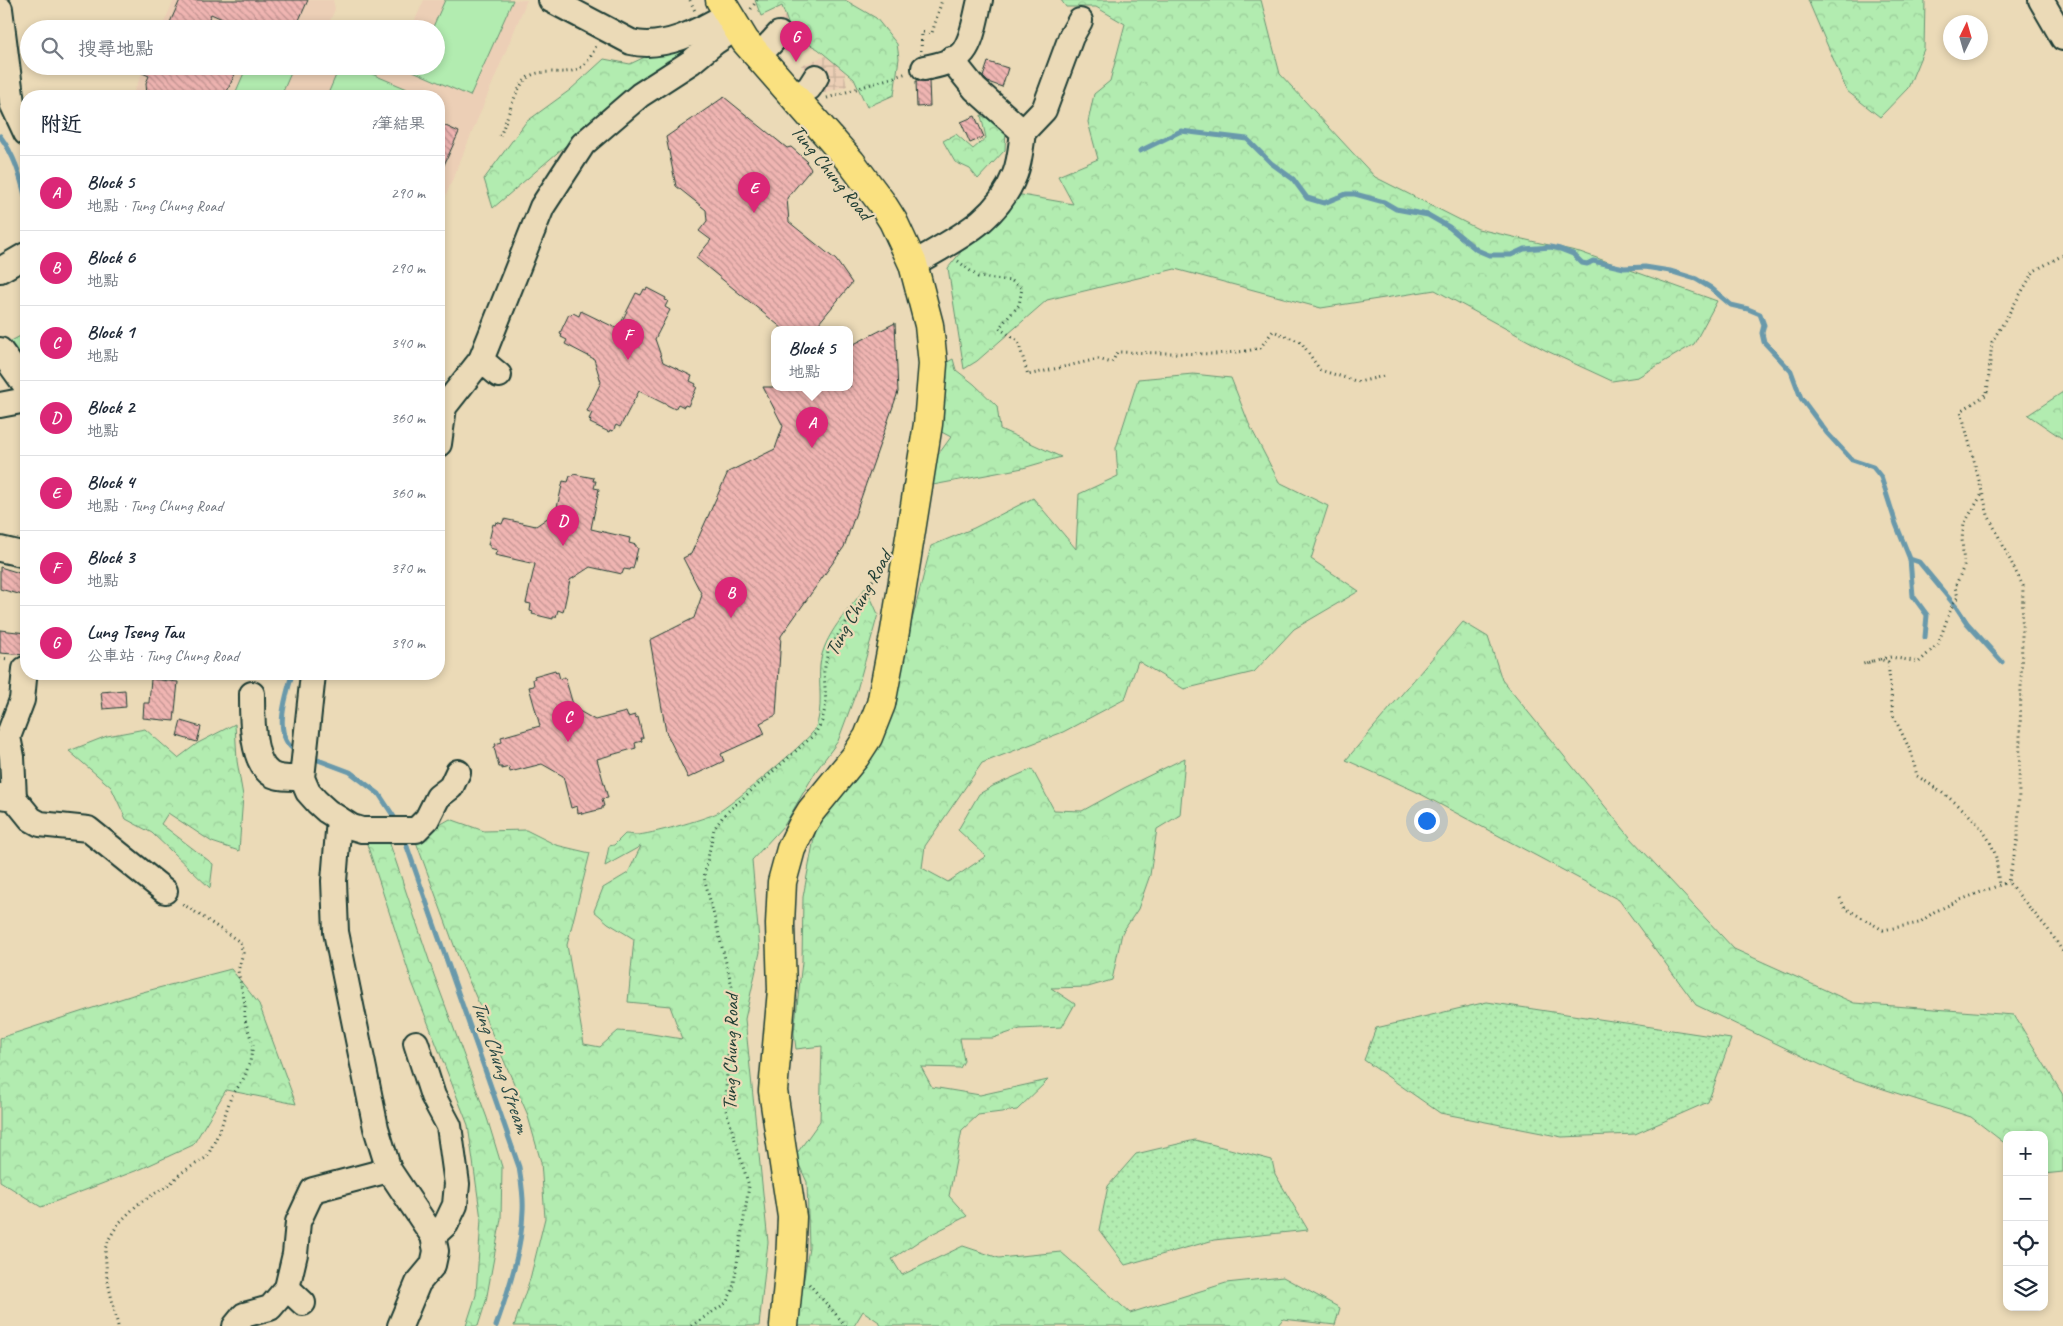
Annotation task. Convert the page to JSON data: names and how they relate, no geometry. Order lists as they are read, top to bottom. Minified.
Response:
{"streets":{"main road":["Tung Chung Road"]},"water":["Tung Chung Stream"],"north":"top","page":{"search":"搜尋地點","pins":["G","E","F","A","D","B","C"],"heading":["附近","7筆結果"],"list":[{"mark":"A","name":"Block 5","note":"地點 · Tung Chung Road","value":"290 m"},{"mark":"B","name":"Block 6","note":"地點","value":"290 m"},{"mark":"C","name":"Block 1","note":"地點","value":"340 m"},{"mark":"D","name":"Block 2","note":"地點","value":"360 m"},{"mark":"E","name":"Block 4","note":"地點 · Tung Chung Road","value":"360 m"},{"mark":"F","name":"Block 3","note":"地點","value":"370 m"},{"mark":"G","name":"Lung Tseng Tau","note":"公車站 · Tung Chung Road","value":"390 m"}],"popup":["Block 5","地點"],"map_buttons":["+","−"]}}
